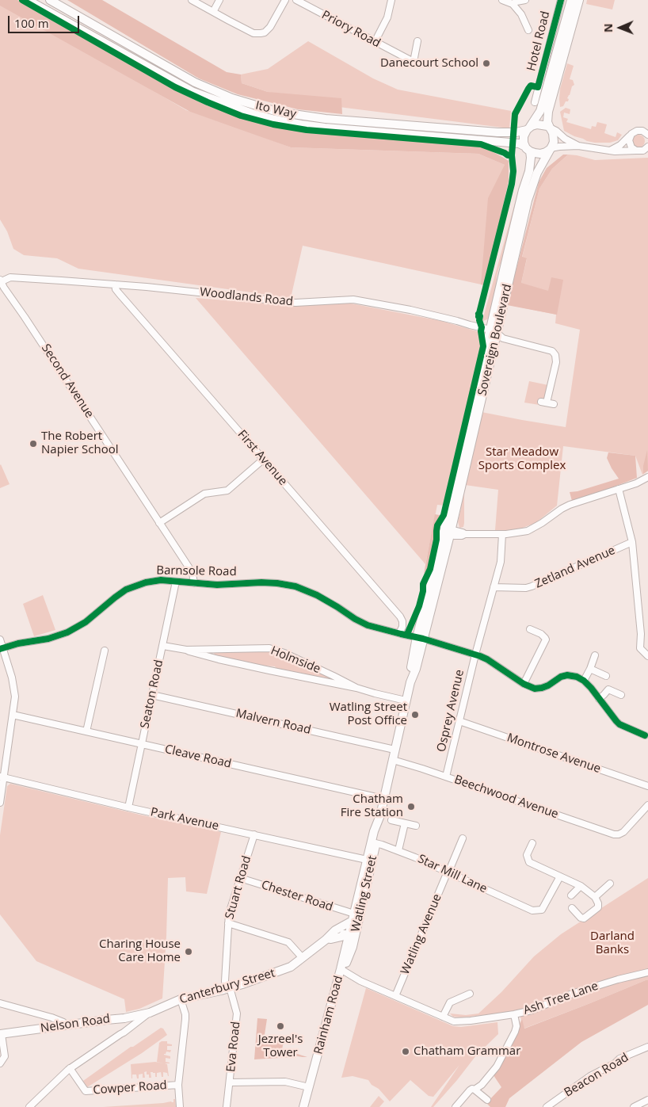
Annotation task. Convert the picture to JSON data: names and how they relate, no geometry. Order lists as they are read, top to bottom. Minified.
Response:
{"streets":{"main road":["Ito Way","Sovereign Boulevard","Watling Street","Canterbury Street","Rainham Road","Nelson Road"],"street":["Priory Road","Hotel Road","Woodlands Road","Second Avenue","First Avenue","Zetland Avenue","Barnsole Road","Holmside","Seaton Road","Osprey Avenue","Malvern Road","Montrose Avenue","Cleave Road","Beechwood Avenue","Park Avenue","Star Mill Lane","Stuart Road","Chester Road","Watling Avenue","Ash Tree Lane","Eva Road","Beacon Road","Cowper Road"]},"crossings":[["Ito Way","Sovereign Boulevard"],["Woodlands Road","Sovereign Boulevard"],["Woodlands Road","Second Avenue"],["Woodlands Road","First Avenue"],["Sovereign Boulevard","Watling Street"],["Second Avenue","Barnsole Road"],["First Avenue","Barnsole Road"],["Zetland Avenue","Osprey Avenue"],["Barnsole Road","Seaton Road"],["Barnsole Road","Osprey Avenue"],["Barnsole Road","Watling Street"],["Holmside","Seaton Road"],["Holmside","Watling Street"],["Seaton Road","Malvern Road"],["Seaton Road","Cleave Road"],["Seaton Road","Park Avenue"],["Osprey Avenue","Montrose Avenue"],["Osprey Avenue","Beechwood Avenue"],["Malvern Road","Watling Street"],["Cleave Road","Watling Street"],["Beechwood Avenue","Watling Street"],["Park Avenue","Stuart Road"],["Park Avenue","Watling Street"],["Star Mill Lane","Watling Street"],["Star Mill Lane","Watling Avenue"],["Stuart Road","Chester Road"],["Stuart Road","Canterbury Street"],["Stuart Road","Eva Road"],["Watling Street","Chester Road"],["Watling Street","Canterbury Street"],["Watling Street","Ash Tree Lane"],["Watling Street","Rainham Road"],["Chester Road","Canterbury Street"],["Chester Road","Rainham Road"],["Watling Avenue","Ash Tree Lane"],["Canterbury Street","Rainham Road"],["Canterbury Street","Nelson Road"],["Canterbury Street","Eva Road"],["Canterbury Street","Cowper Road"],["Ash Tree Lane","Rainham Road"]],"parks":["Star Meadow Sports Complex","Darland Banks"],"places":["Danecourt School","The Robert Napier School","Watling Street Post Office","Chatham Fire Station","Charing House Care Home","Jezreel's Tower","Chatham Grammar"],"scale_bar":"100 m","north":"left"}
